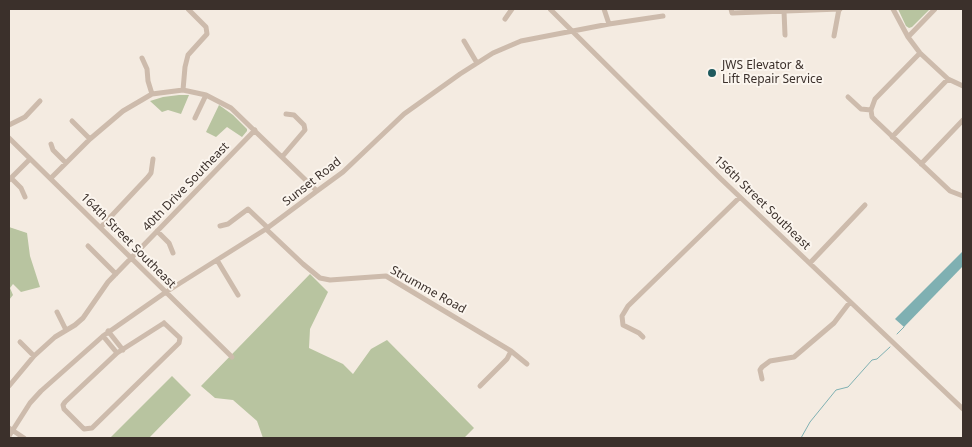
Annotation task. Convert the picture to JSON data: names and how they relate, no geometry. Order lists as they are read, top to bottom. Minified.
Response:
{"streets":{"street":["Sunset Road","40th Drive Southeast","156th Street Southeast","164th Street Southeast","Strumme Road"]},"crossings":[["Sunset Road","156th Street Southeast"],["Sunset Road","164th Street Southeast"],["Sunset Road","Strumme Road"],["40th Drive Southeast","164th Street Southeast"]],"places":["JWS Elevator & Lift Repair Service"]}
